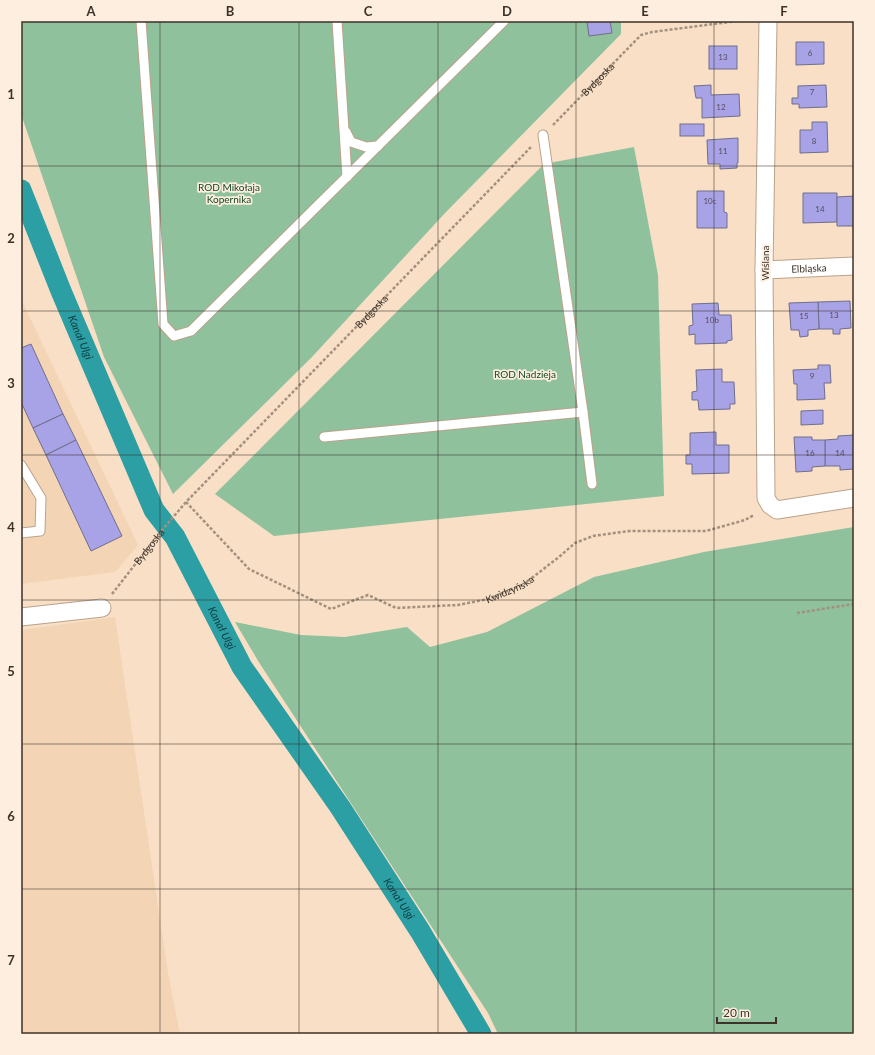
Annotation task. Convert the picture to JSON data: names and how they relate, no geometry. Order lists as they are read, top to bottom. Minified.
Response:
{"streets":{"street":["Wiślana","Elbląska"],"path":["Bydgoska","Kwidzyńska"]},"crossings":[["Bydgoska","Kwidzyńska"],["Wiślana","Elbląska"],["Wiślana","Kwidzyńska"]],"water":["Kanał Ulgi"],"parks":["ROD Mikołaja Kopernika","ROD Nadzieja"],"house_numbers":["6","13","7","12","8","11","10c","14","13","15","10b","9","16","14"],"scale_bar":"20 m","grid":{"columns":["A","B","C","D","E","F"],"rows":["1","2","3","4","5","6","7"]}}
